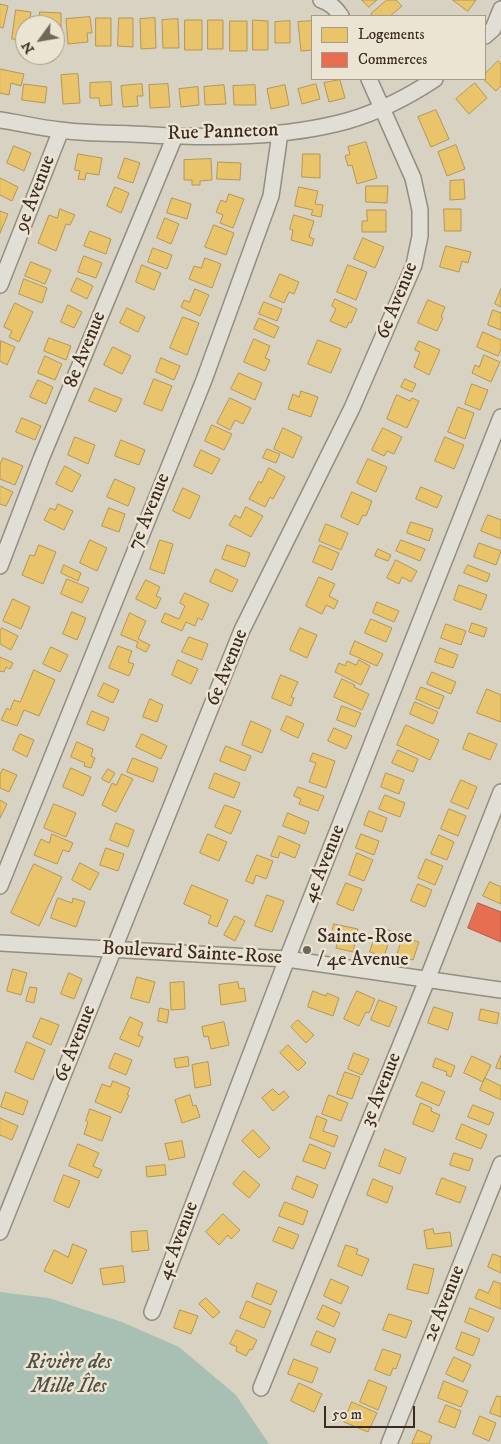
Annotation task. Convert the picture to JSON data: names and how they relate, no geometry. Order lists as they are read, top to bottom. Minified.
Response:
{"streets":{"street":["Rue Panneton","9e Avenue","6e Avenue","8e Avenue","7e Avenue","4e Avenue","Boulevard Sainte-Rose","3e Avenue","2e Avenue"]},"crossings":[["Rue Panneton","9e Avenue"],["Rue Panneton","6e Avenue"],["Rue Panneton","8e Avenue"],["Rue Panneton","7e Avenue"],["6e Avenue","Boulevard Sainte-Rose"],["4e Avenue","Boulevard Sainte-Rose"],["Boulevard Sainte-Rose","3e Avenue"]],"water":["Rivière des Mille Îles"],"places":["Sainte-Rose / 4e Avenue"],"legend":["Logements","Commerces"],"scale_bar":"50 m","north":"bottom left"}
